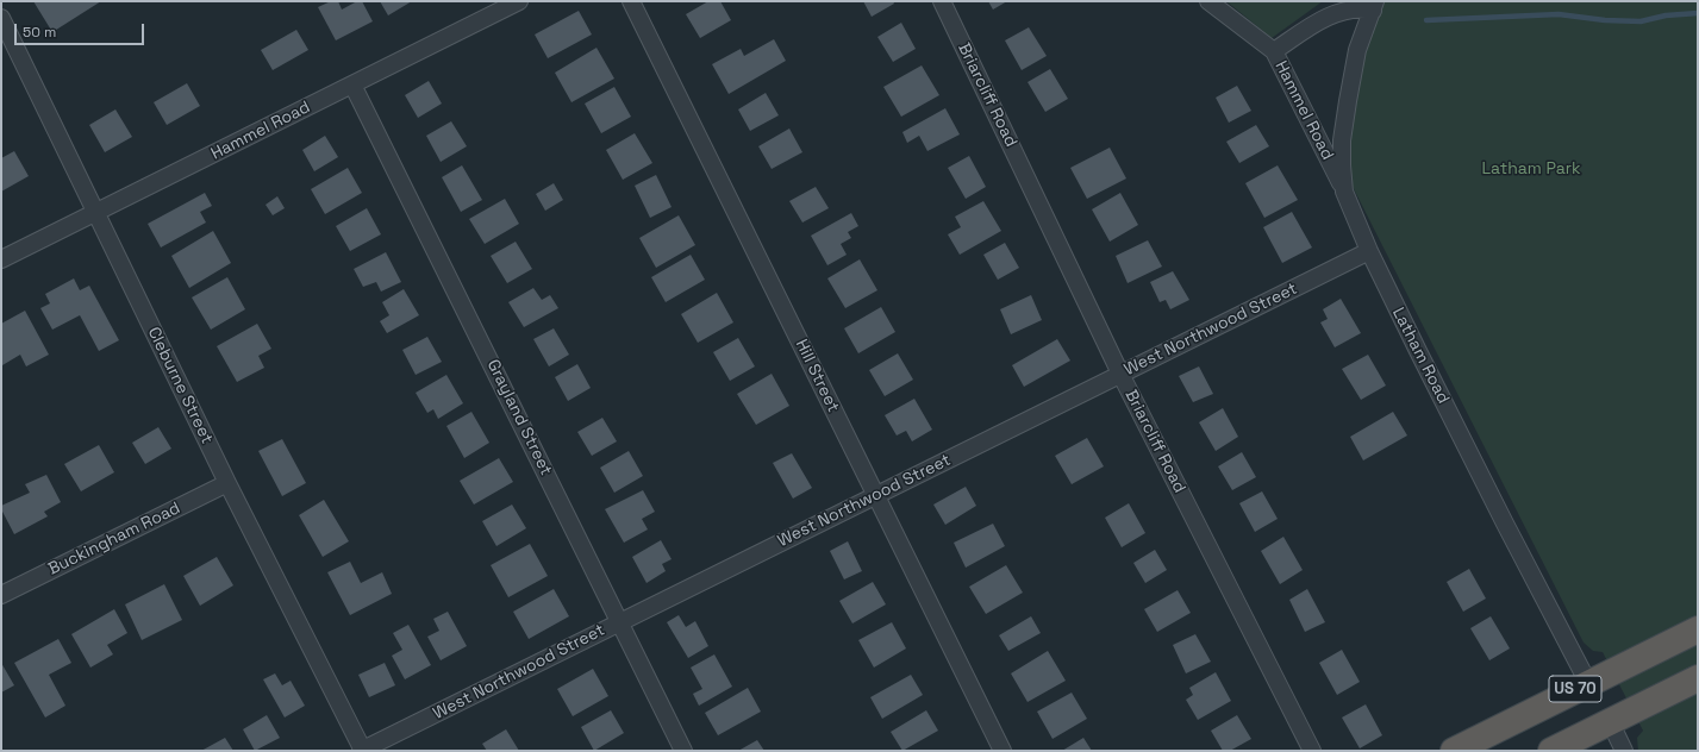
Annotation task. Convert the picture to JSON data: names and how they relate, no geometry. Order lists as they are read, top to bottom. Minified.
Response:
{"streets":{"highway":["US 70"],"street":["Briarcliff Road","Hammel Road","West Northwood Street","Latham Road","Hill Street","Cleburne Street","Grayland Street","Buckingham Road"]},"crossings":[["Briarcliff Road","West Northwood Street"],["Hammel Road","Latham Road"],["Hammel Road","Cleburne Street"],["Hammel Road","Grayland Street"],["West Northwood Street","Latham Road"],["West Northwood Street","Hill Street"],["West Northwood Street","Cleburne Street"],["West Northwood Street","Grayland Street"],["Latham Road","US 70"],["Cleburne Street","Buckingham Road"]],"parks":["Latham Park"],"scale_bar":"50 m"}
